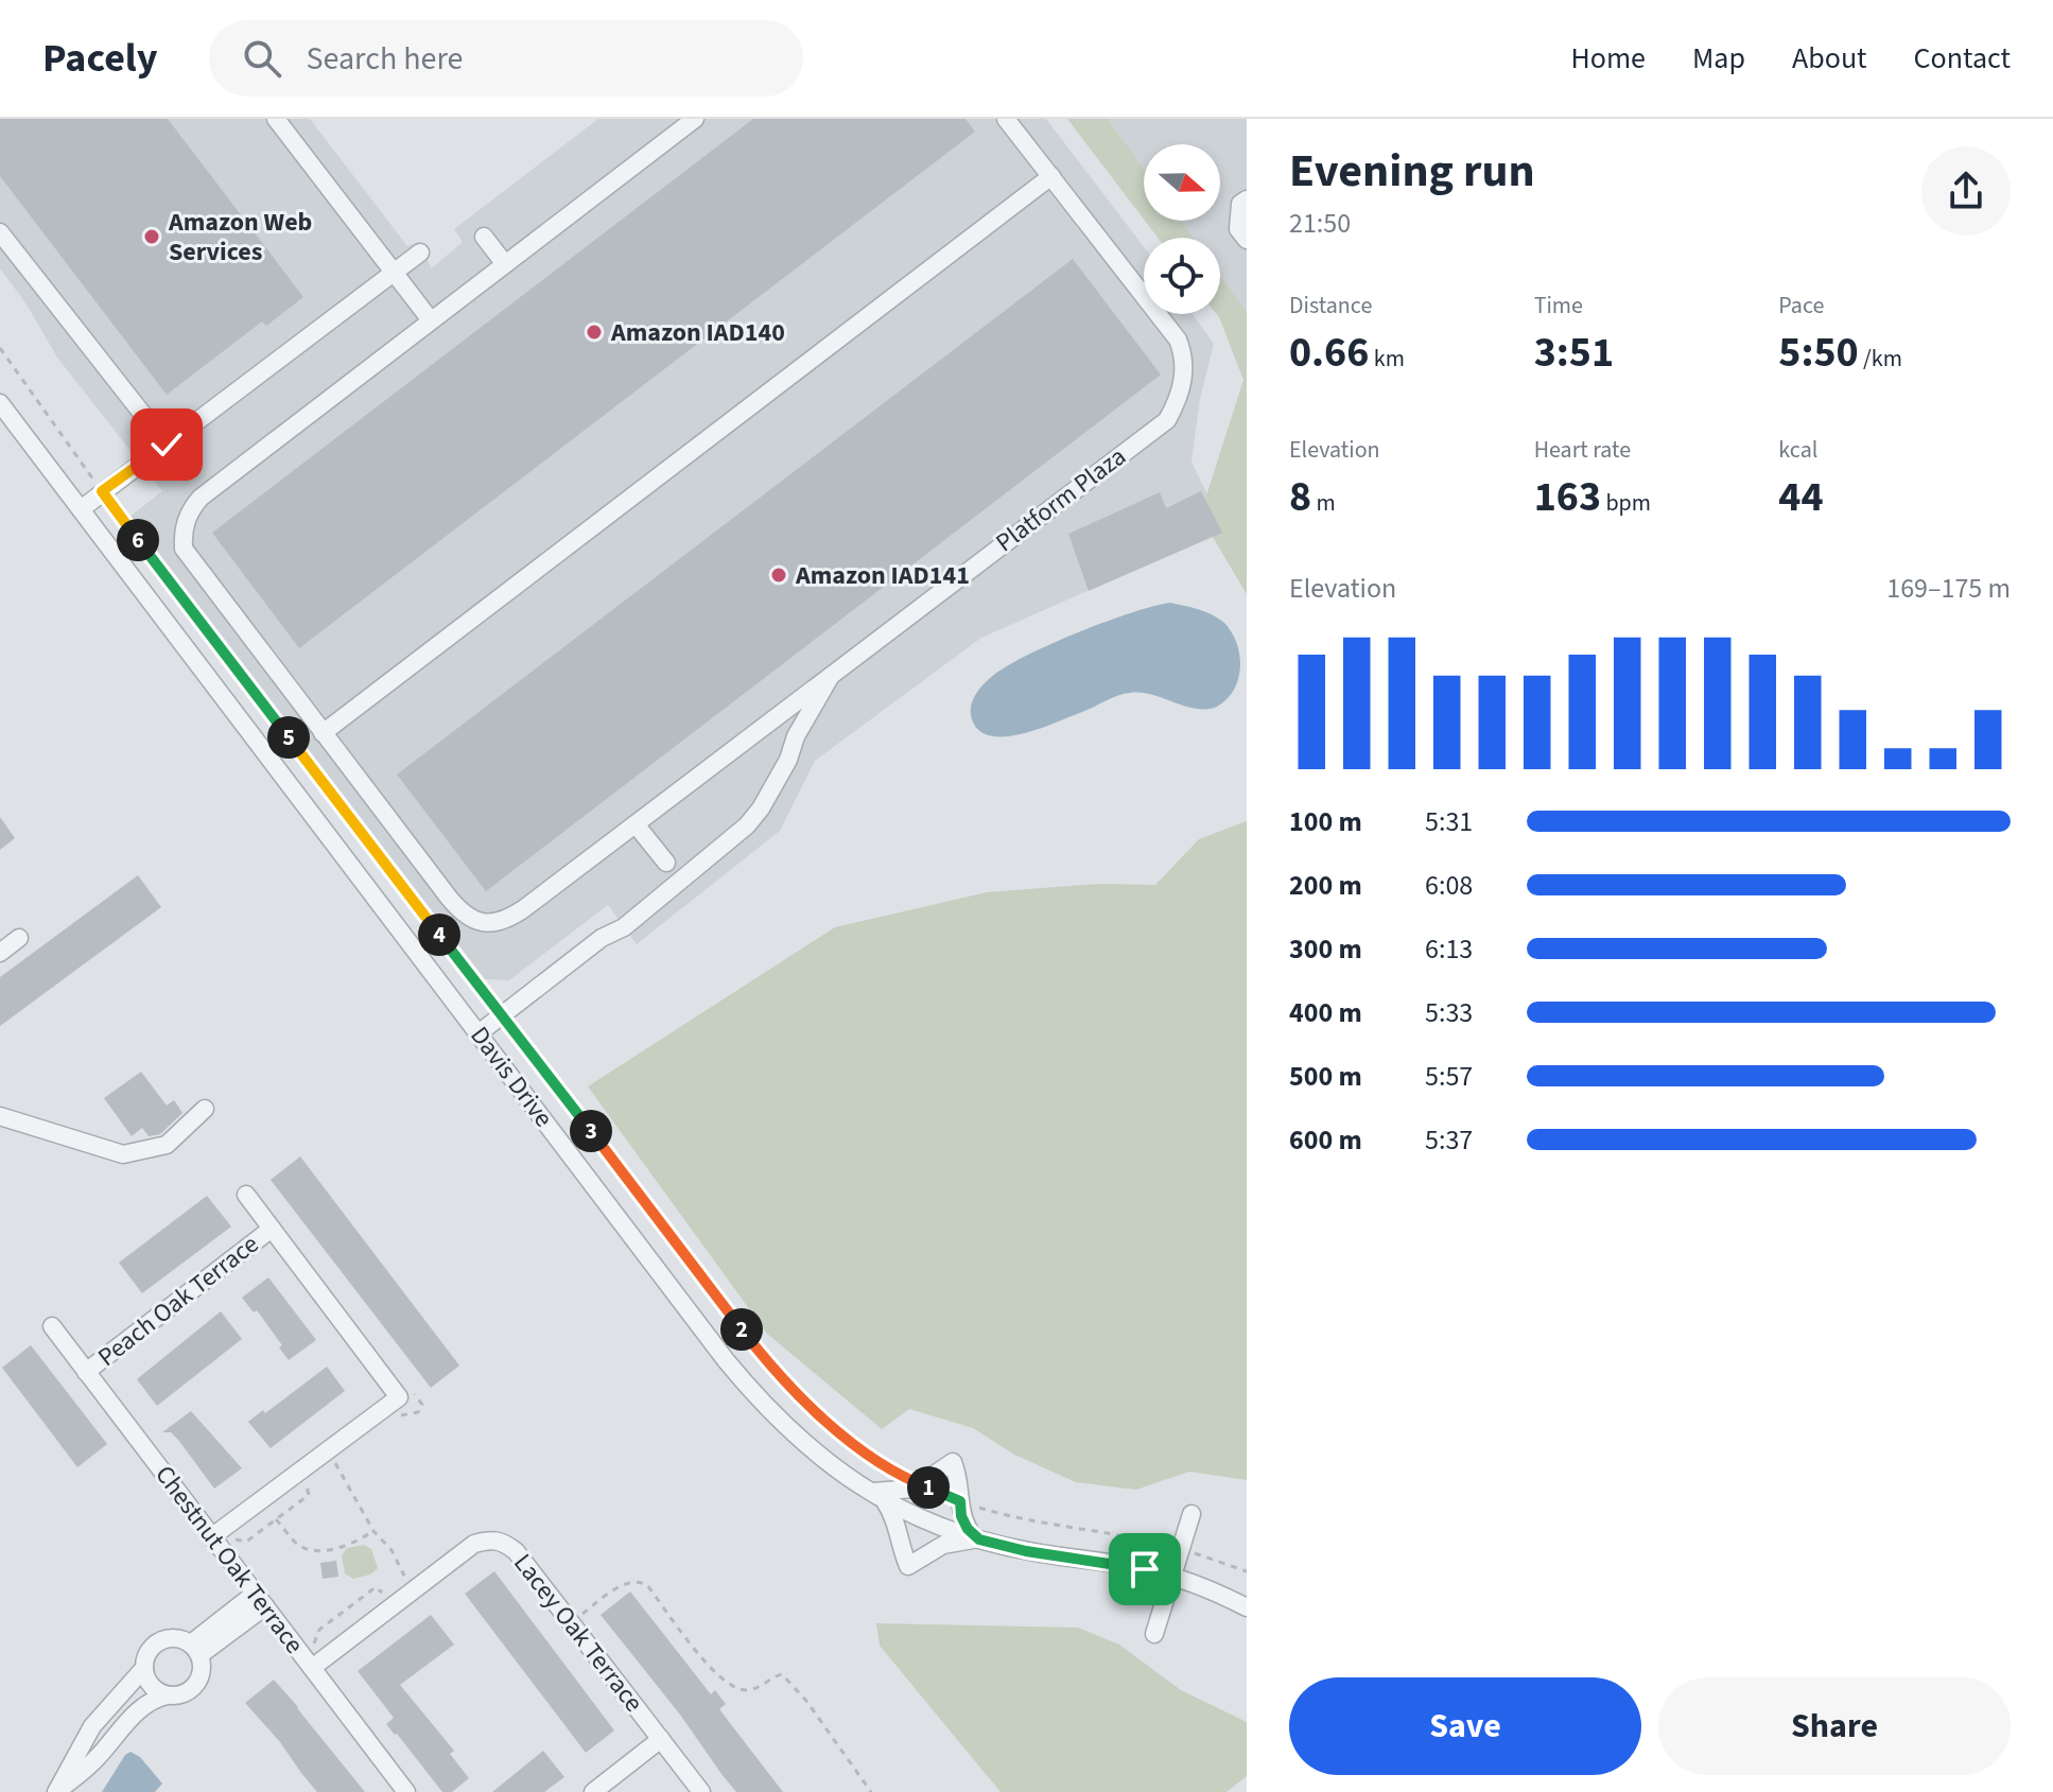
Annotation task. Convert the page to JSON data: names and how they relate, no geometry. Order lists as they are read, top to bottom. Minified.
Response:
{"streets":{"street":["Platform Plaza","Davis Drive","Peach Oak Terrace","Chestnut Oak Terrace","Lacey Oak Terrace"]},"crossings":[["Platform Plaza","Davis Drive"],["Peach Oak Terrace","Chestnut Oak Terrace"],["Chestnut Oak Terrace","Lacey Oak Terrace"]],"places":["Amazon Web Services","Amazon IAD140","Amazon IAD141"],"north":"right","page":{"header":"Pacely","search":"Search here","nav":["Home","Map","About","Contact"],"heading":["Evening run","21:50"],"stats":[["Distance","0.66 km"],["Time","3:51"],["Pace","5:50 /km"],["Elevation","8 m"],["Heart rate","163 bpm"],["kcal","44"]],"pins":["6","5","4","3","2","1"],"chart":["Elevation","169–175 m"],"list":[{"name":"100 m","note":"5:31"},{"name":"200 m","note":"6:08"},{"name":"300 m","note":"6:13"},{"name":"400 m","note":"5:33"},{"name":"500 m","note":"5:57"},{"name":"600 m","note":"5:37"}],"buttons":["Save","Share"]}}
